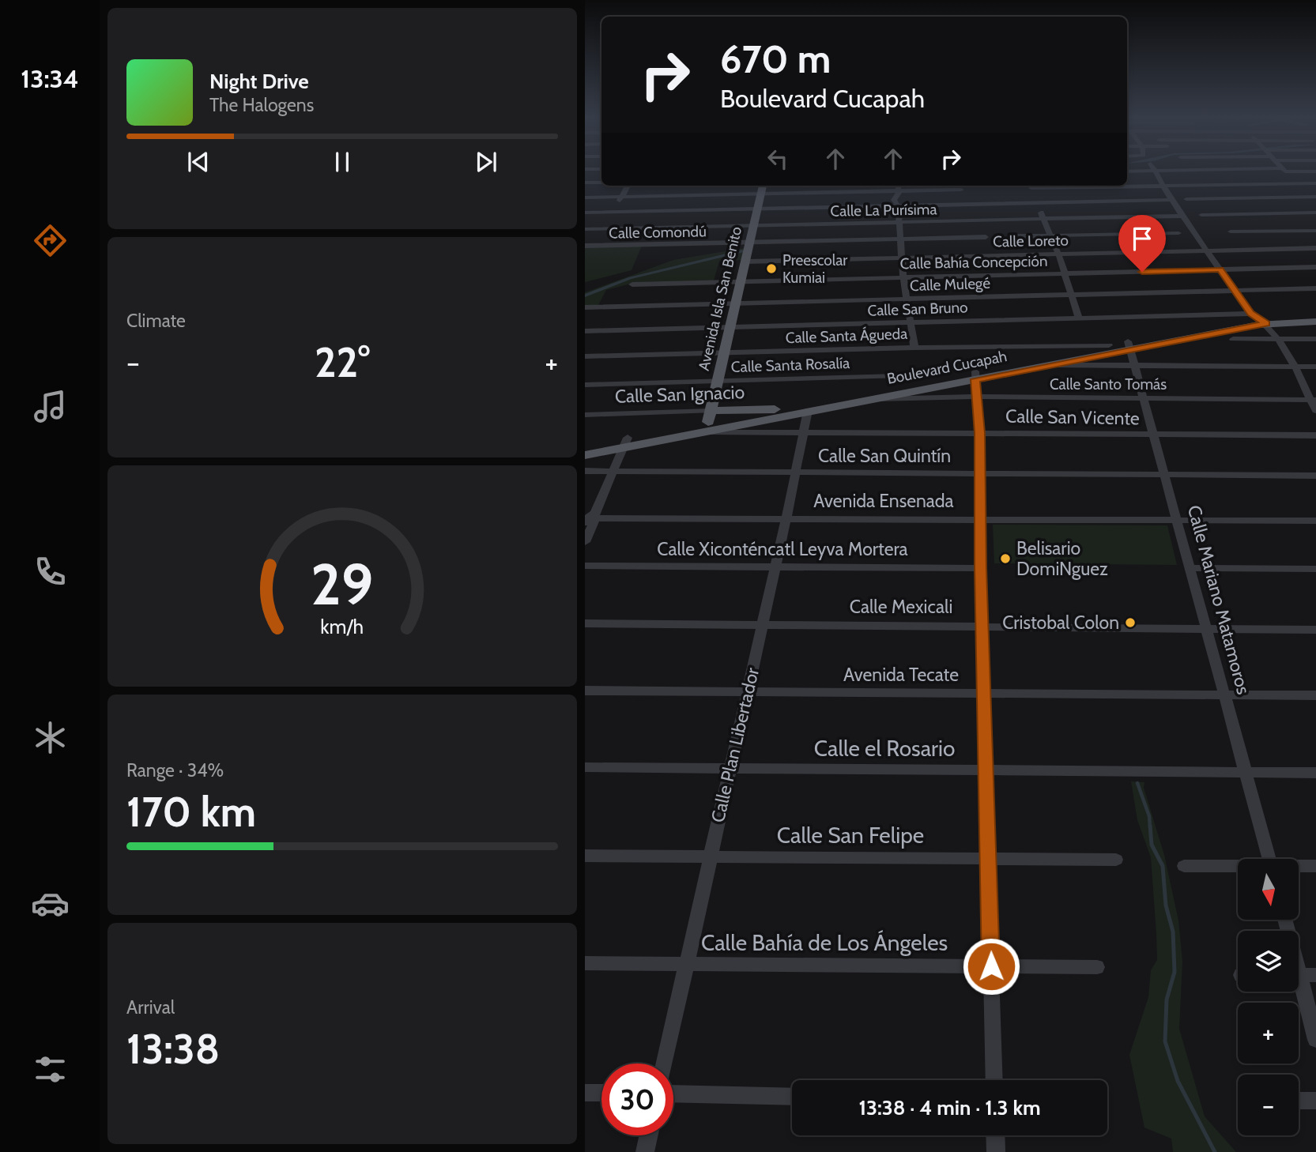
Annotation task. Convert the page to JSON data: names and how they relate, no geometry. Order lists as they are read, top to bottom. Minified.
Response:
{"streets":{"main road":["Avenida Isla San Benito","Boulevard Cucapah","Calle San Ignacio"],"street":["Calle La Purísima","Calle Comondú","Calle Loreto","Calle Bahía Concepción","Calle Mulegé","Calle San Bruno","Calle Santa Águeda","Calle Santa Rosalía","Calle Santo Tomás","Calle San Vicente","Calle San Quintín","Avenida Ensenada","Calle Xiconténcatl Leyva Mortera","Calle Mariano Matamoros","Calle Mexicali","Avenida Tecate","Calle Plan Libertador","Calle el Rosario","Calle San Felipe","Calle Bahía de Los Ángeles"]},"crossings":[["Calle La Purísima","Avenida Isla San Benito"],["Calle Comondú","Avenida Isla San Benito"],["Calle Loreto","Avenida Isla San Benito"],["Calle Bahía Concepción","Avenida Isla San Benito"],["Calle Mulegé","Avenida Isla San Benito"],["Avenida Isla San Benito","Calle San Bruno"],["Avenida Isla San Benito","Calle Santa Águeda"],["Avenida Isla San Benito","Calle Santa Rosalía"],["Avenida Isla San Benito","Boulevard Cucapah"],["Avenida Isla San Benito","Calle San Ignacio"],["Calle San Bruno","Boulevard Cucapah"],["Calle Santa Águeda","Boulevard Cucapah"],["Boulevard Cucapah","Calle Santo Tomás"],["Boulevard Cucapah","Calle San Ignacio"],["Boulevard Cucapah","Calle San Vicente"],["Boulevard Cucapah","Calle Mariano Matamoros"],["Boulevard Cucapah","Calle Plan Libertador"],["Calle Santo Tomás","Calle Mariano Matamoros"],["Calle San Vicente","Calle Mariano Matamoros"],["Calle San Vicente","Calle Plan Libertador"],["Calle San Quintín","Calle Mariano Matamoros"],["Calle San Quintín","Calle Plan Libertador"],["Avenida Ensenada","Calle Mariano Matamoros"],["Avenida Ensenada","Calle Plan Libertador"],["Calle Xiconténcatl Leyva Mortera","Calle Plan Libertador"],["Calle Mariano Matamoros","Calle Mexicali"],["Calle Mariano Matamoros","Avenida Tecate"],["Calle Mariano Matamoros","Calle el Rosario"],["Calle Mexicali","Calle Plan Libertador"],["Avenida Tecate","Calle Plan Libertador"],["Calle Plan Libertador","Calle el Rosario"],["Calle Plan Libertador","Calle San Felipe"],["Calle Plan Libertador","Calle Bahía de Los Ángeles"]],"places":["Preescolar Kumiai","Belisario DomiNguez","Cristobal Colon"],"north":"bottom","page":{"tabs":"13:34","turn":["670 m","Boulevard Cucapah"],"song":["Night Drive","The Halogens"],"tile":["Climate",["Range · 34%","170 km"],["Arrival","13:38"]],"heat":["−","22°","+"],"map_buttons":["+","−"],"limit":"30","trip":"13:38 · 4 min · 1.3 km","gauge":["29","km/h"]}}
